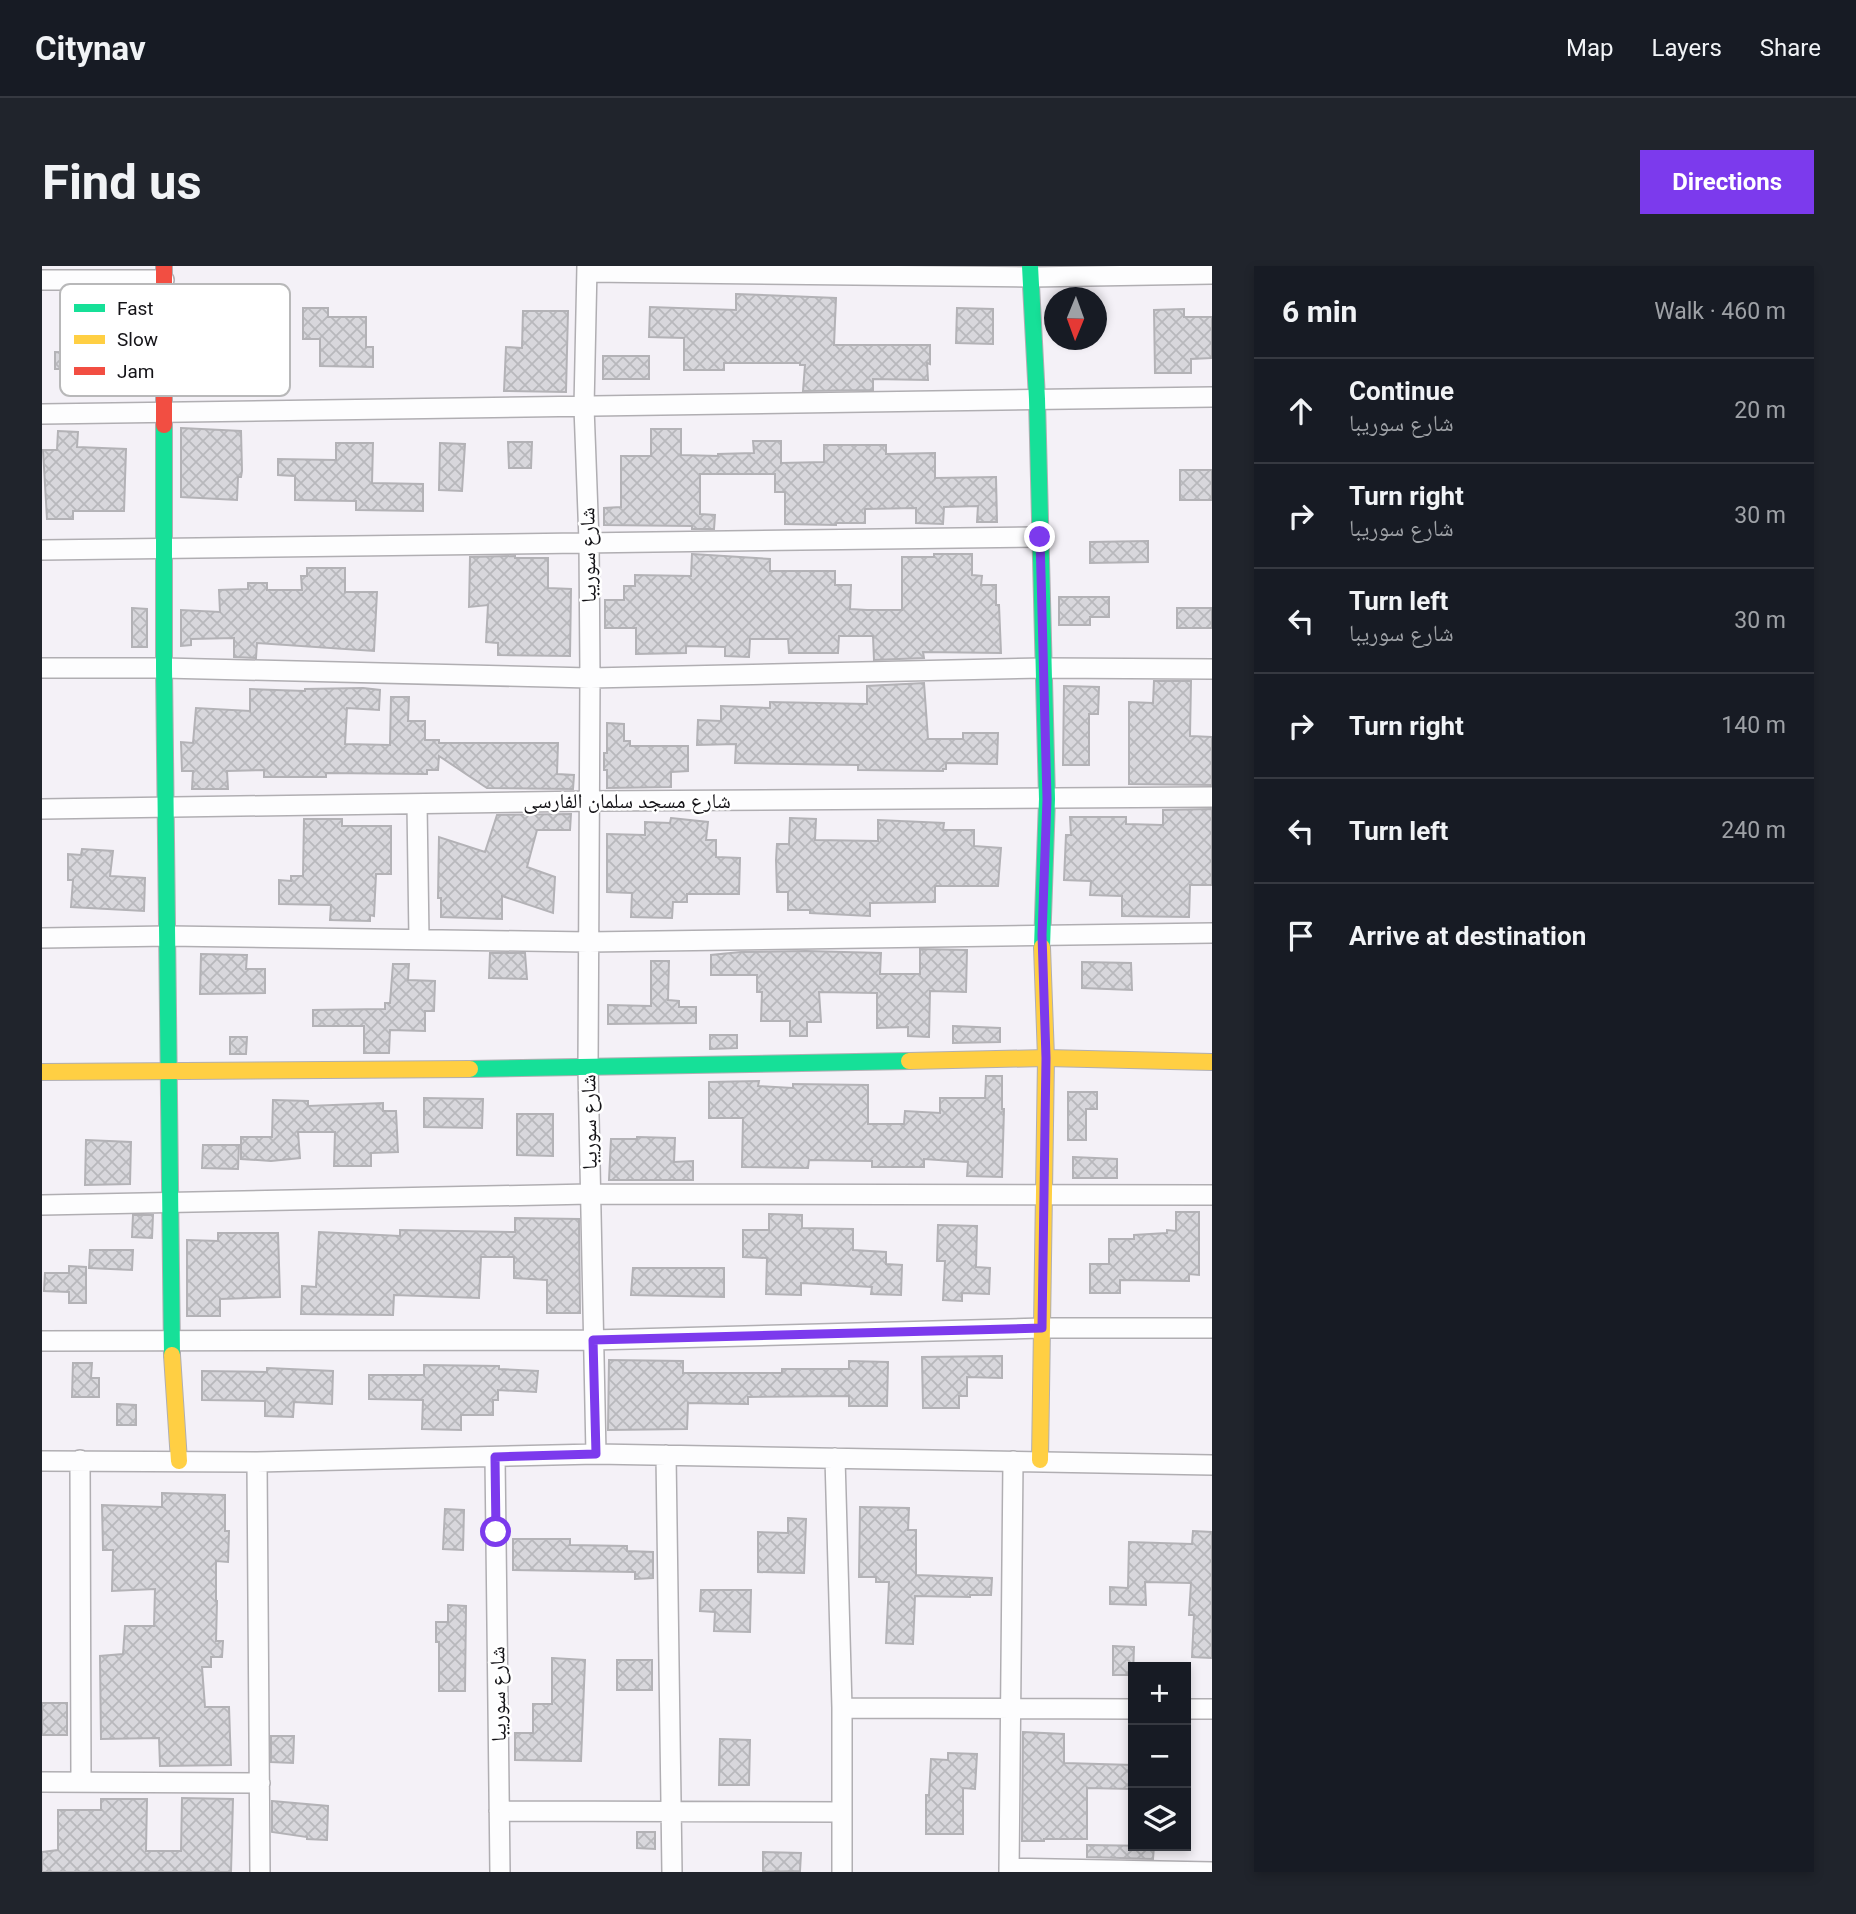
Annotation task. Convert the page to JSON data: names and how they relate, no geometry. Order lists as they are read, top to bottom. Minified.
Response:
{"streets":{"street":["شارع سوريبا","شارع مسجد سلمان الفارسى"]},"crossings":[["شارع سوريبا","شارع مسجد سلمان الفارسى"]],"legend":["Fast","Slow","Jam"],"north":"bottom","page":{"header":"Citynav","nav":["Map","Layers","Share"],"buttons":"Directions","title":"Find us","heading":["6 min","Walk · 460 m"],"list":[["Continue","شارع سوريبا","20 m"],["Turn right","شارع سوريبا","30 m"],["Turn left","شارع سوريبا","30 m"],["Turn right","140 m"],["Turn left","240 m"],"Arrive at destination"],"map_buttons":["+","−"]}}
